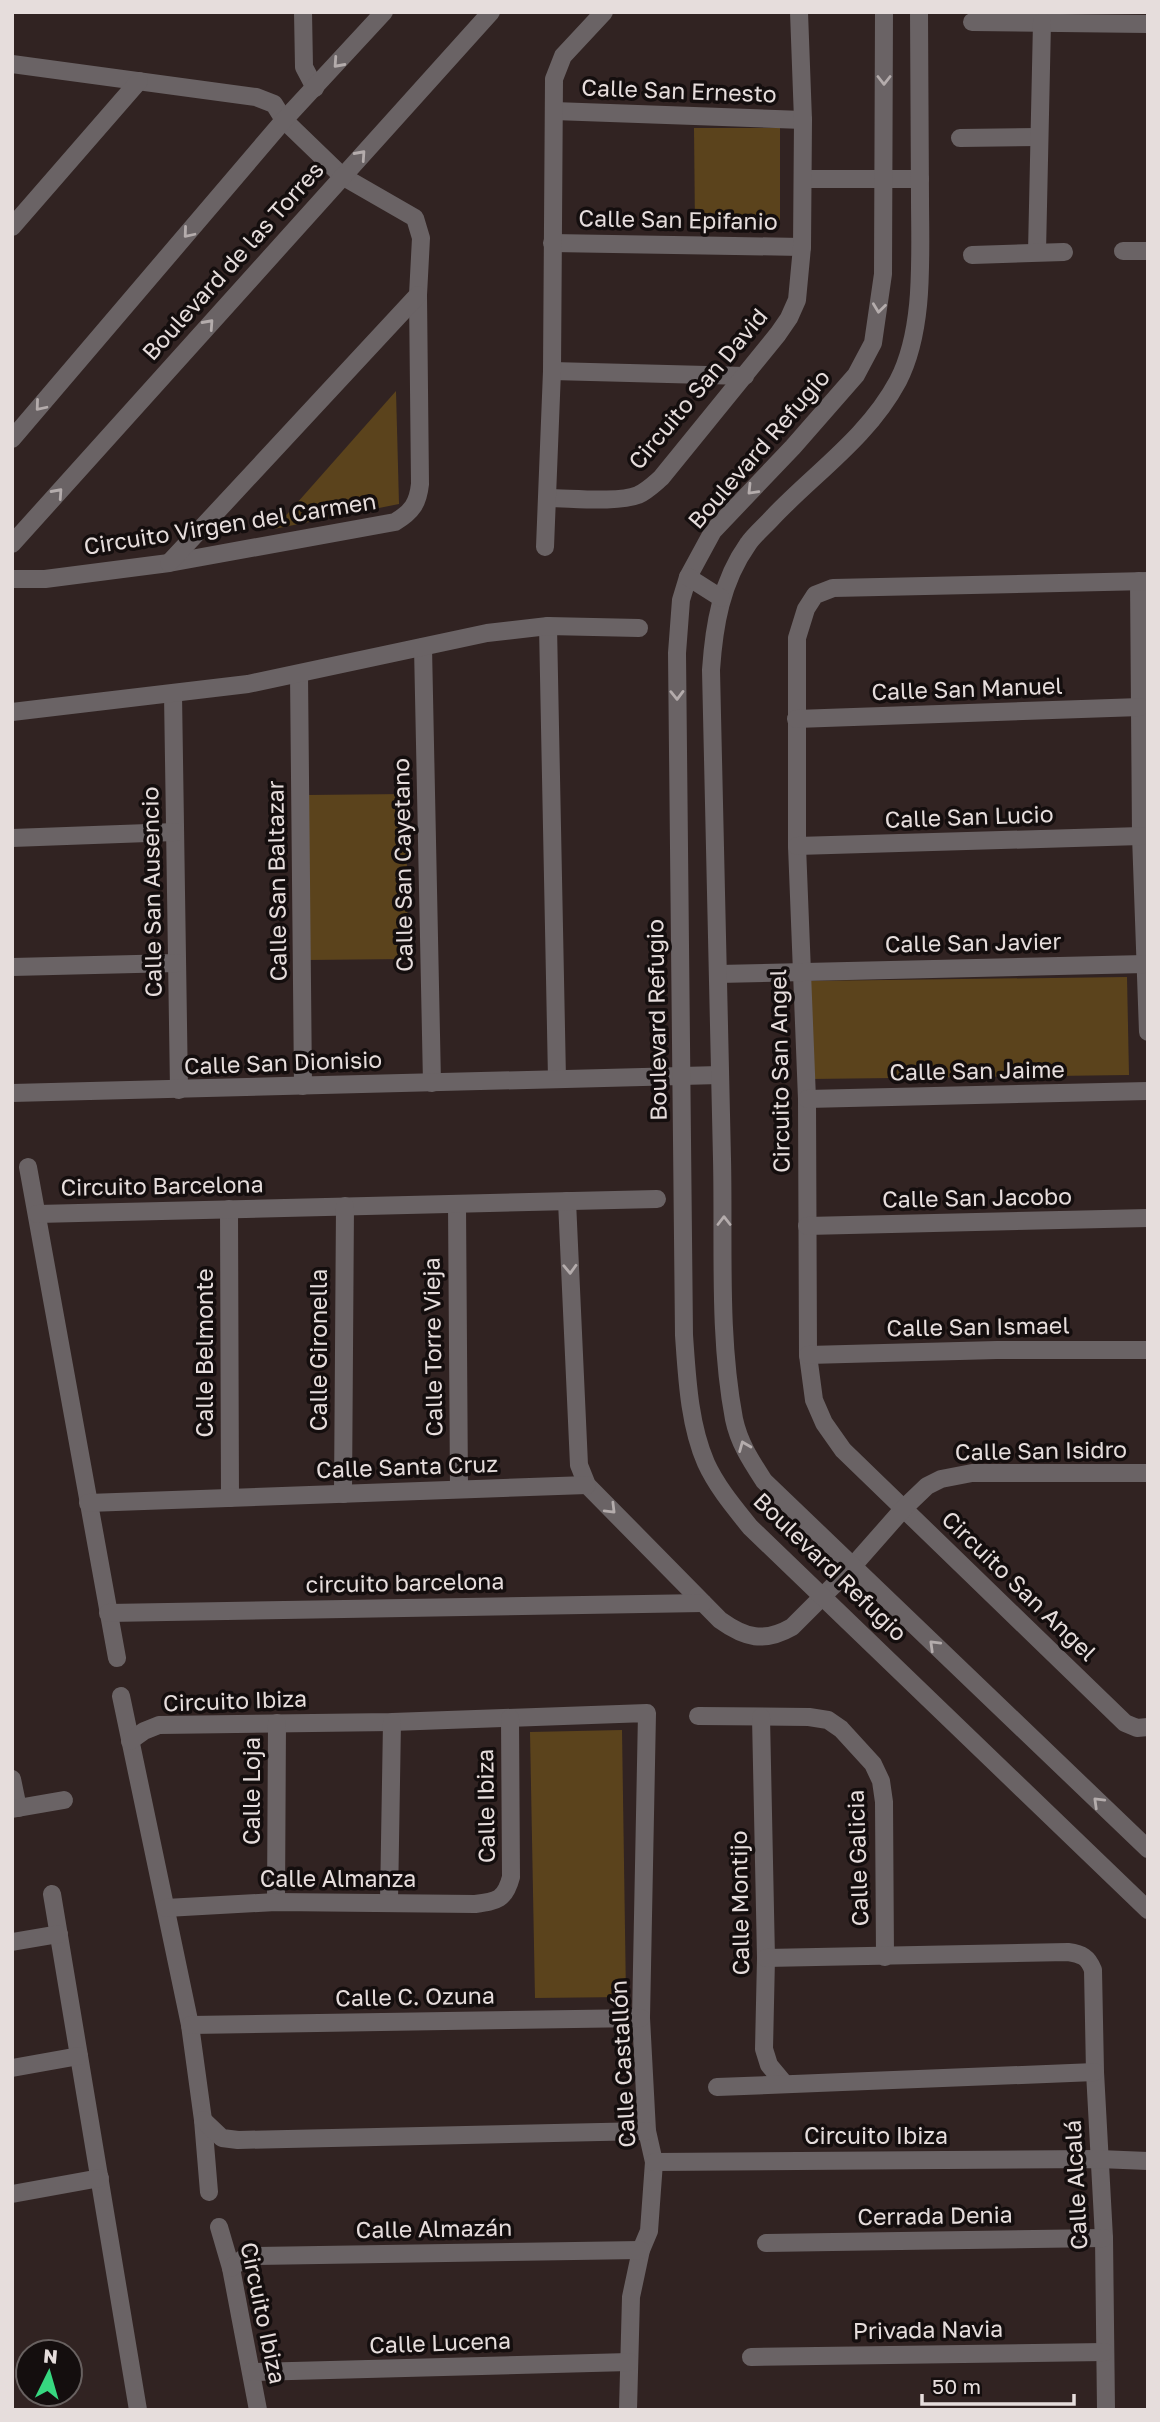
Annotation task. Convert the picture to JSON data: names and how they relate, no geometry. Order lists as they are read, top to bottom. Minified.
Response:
{"streets":{"street":["Calle San Ernesto","Calle San Epifanio","Boulevard de las Torres","Circuito San David","Boulevard Refugio","Circuito Virgen del Carmen","Calle San Manuel","Calle San Lucio","Calle San Cayetano","Calle San Baltazar","Calle San Ausencio","Calle San Javier","Calle San Dionisio","Circuito San Angel","Calle San Jaime","Circuito Barcelona","Calle San Jacobo","Calle San Ismael","Calle Torre Vieja","Calle Gironella","Calle Belmonte","Calle San Isidro","Calle Santa Cruz","circuito barcelona","Circuito Ibiza","Calle Loja","Calle Ibiza","Calle Galicia","Calle Almanza","Calle Montijo","Calle C. Ozuna","Calle Castallón","Calle Alcalá","Cerrada Denia","Calle Almazán","Privada Navia","Calle Lucena"]},"crossings":[["Calle San Ernesto","Circuito San David"],["Calle San Epifanio","Circuito San David"],["Boulevard de las Torres","Circuito Virgen del Carmen"],["Boulevard Refugio","Calle San Javier"],["Boulevard Refugio","Calle San Dionisio"],["Calle San Manuel","Circuito San Angel"],["Calle San Lucio","Circuito San Angel"],["Calle San Cayetano","Calle San Dionisio"],["Calle San Baltazar","Calle San Dionisio"],["Calle San Ausencio","Calle San Dionisio"],["Calle San Javier","Circuito San Angel"],["Circuito San Angel","Calle San Jaime"],["Circuito San Angel","Calle San Jacobo"],["Circuito San Angel","Calle San Ismael"],["Circuito San Angel","Calle San Isidro"],["Circuito Barcelona","Calle Torre Vieja"],["Circuito Barcelona","Calle Gironella"],["Circuito Barcelona","Calle Belmonte"],["Circuito Barcelona","circuito barcelona"],["Calle Torre Vieja","Calle Santa Cruz"],["Calle Gironella","Calle Santa Cruz"],["Calle Belmonte","Calle Santa Cruz"],["Circuito Ibiza","Calle Loja"],["Circuito Ibiza","Calle Ibiza"],["Circuito Ibiza","Calle Castallón"],["Circuito Ibiza","Calle Alcalá"],["Circuito Ibiza","Calle Almazán"],["Circuito Ibiza","Calle Lucena"],["Calle Loja","Calle Almanza"],["Calle Ibiza","Calle Almanza"],["Calle Galicia","Calle Montijo"],["Calle Galicia","Calle Alcalá"],["Calle C. Ozuna","Calle Castallón"],["Calle Castallón","Calle Almazán"],["Calle Castallón","Calle Lucena"],["Calle Alcalá","Cerrada Denia"],["Calle Alcalá","Privada Navia"]],"scale_bar":"50 m","north":"top"}
